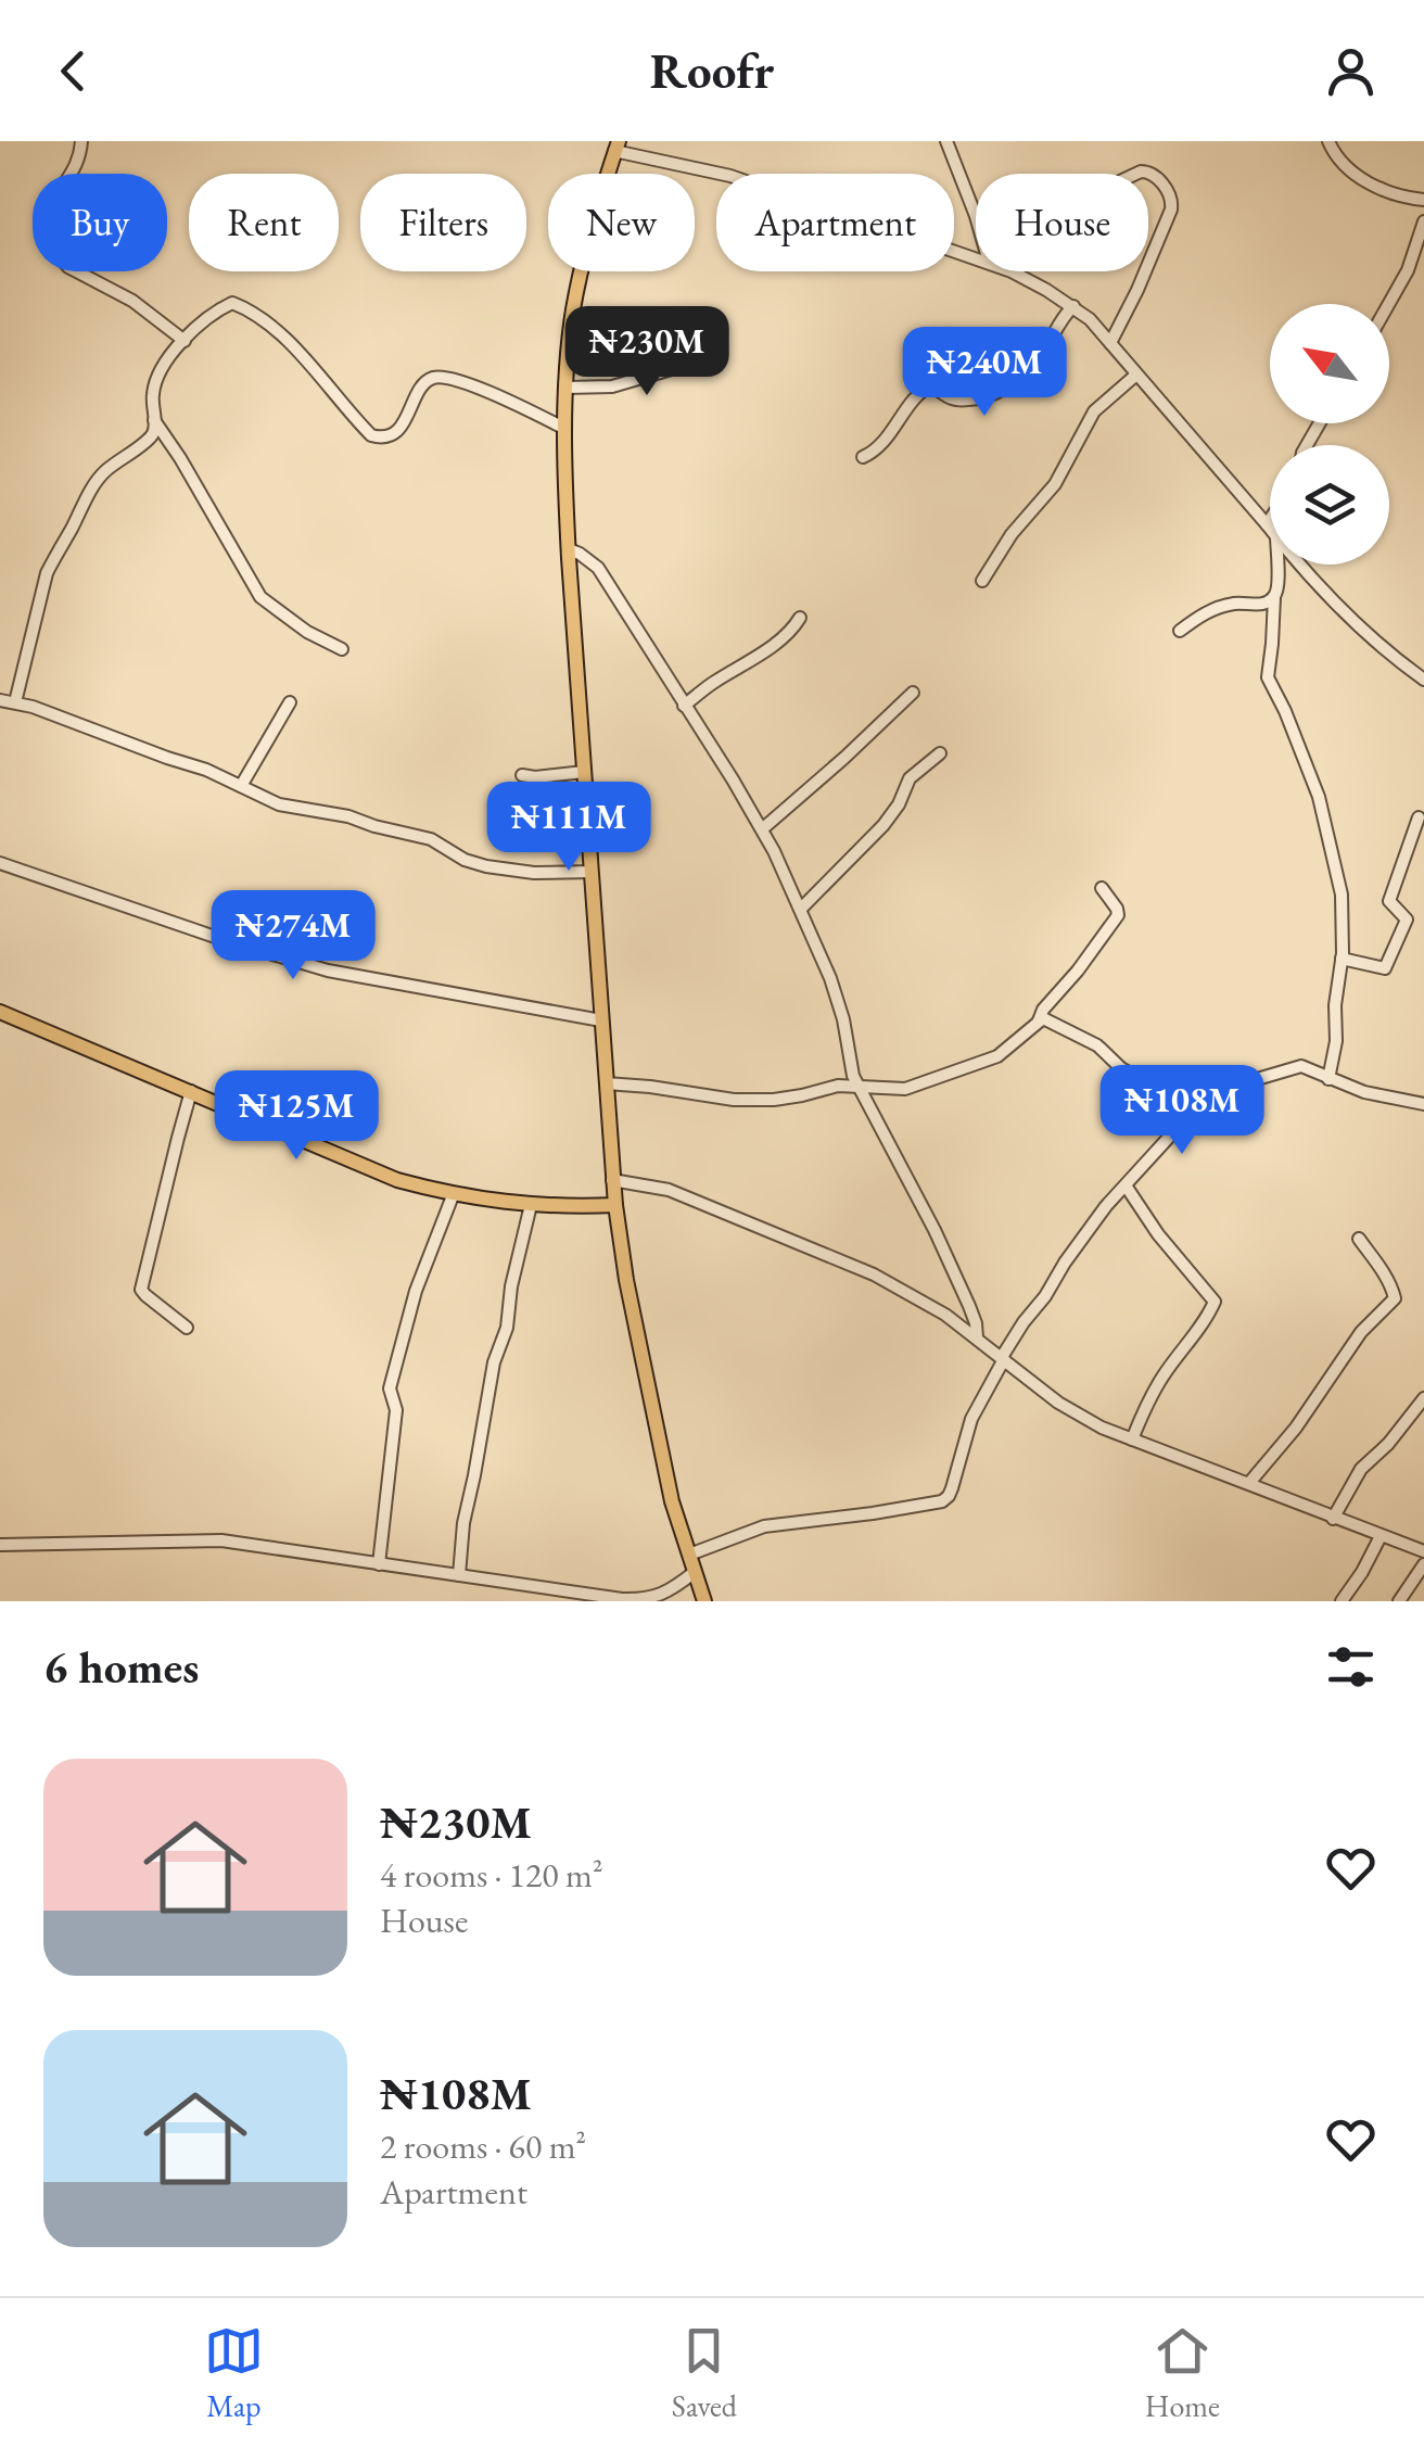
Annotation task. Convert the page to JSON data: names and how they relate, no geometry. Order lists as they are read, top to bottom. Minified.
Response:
{"north":"top left","page":{"header":"Roofr","chip":["Buy","Rent","Filters","New","Apartment","House"],"price":["₦230M","₦240M","₦111M","₦274M","₦108M","₦125M"],"heading":"6 homes","list":[{"name":"₦230M","note":"4 rooms · 120 m² · House"},{"name":"₦108M","note":"2 rooms · 60 m² · Apartment"}],"tabs":["Map","Saved","Home"]}}
